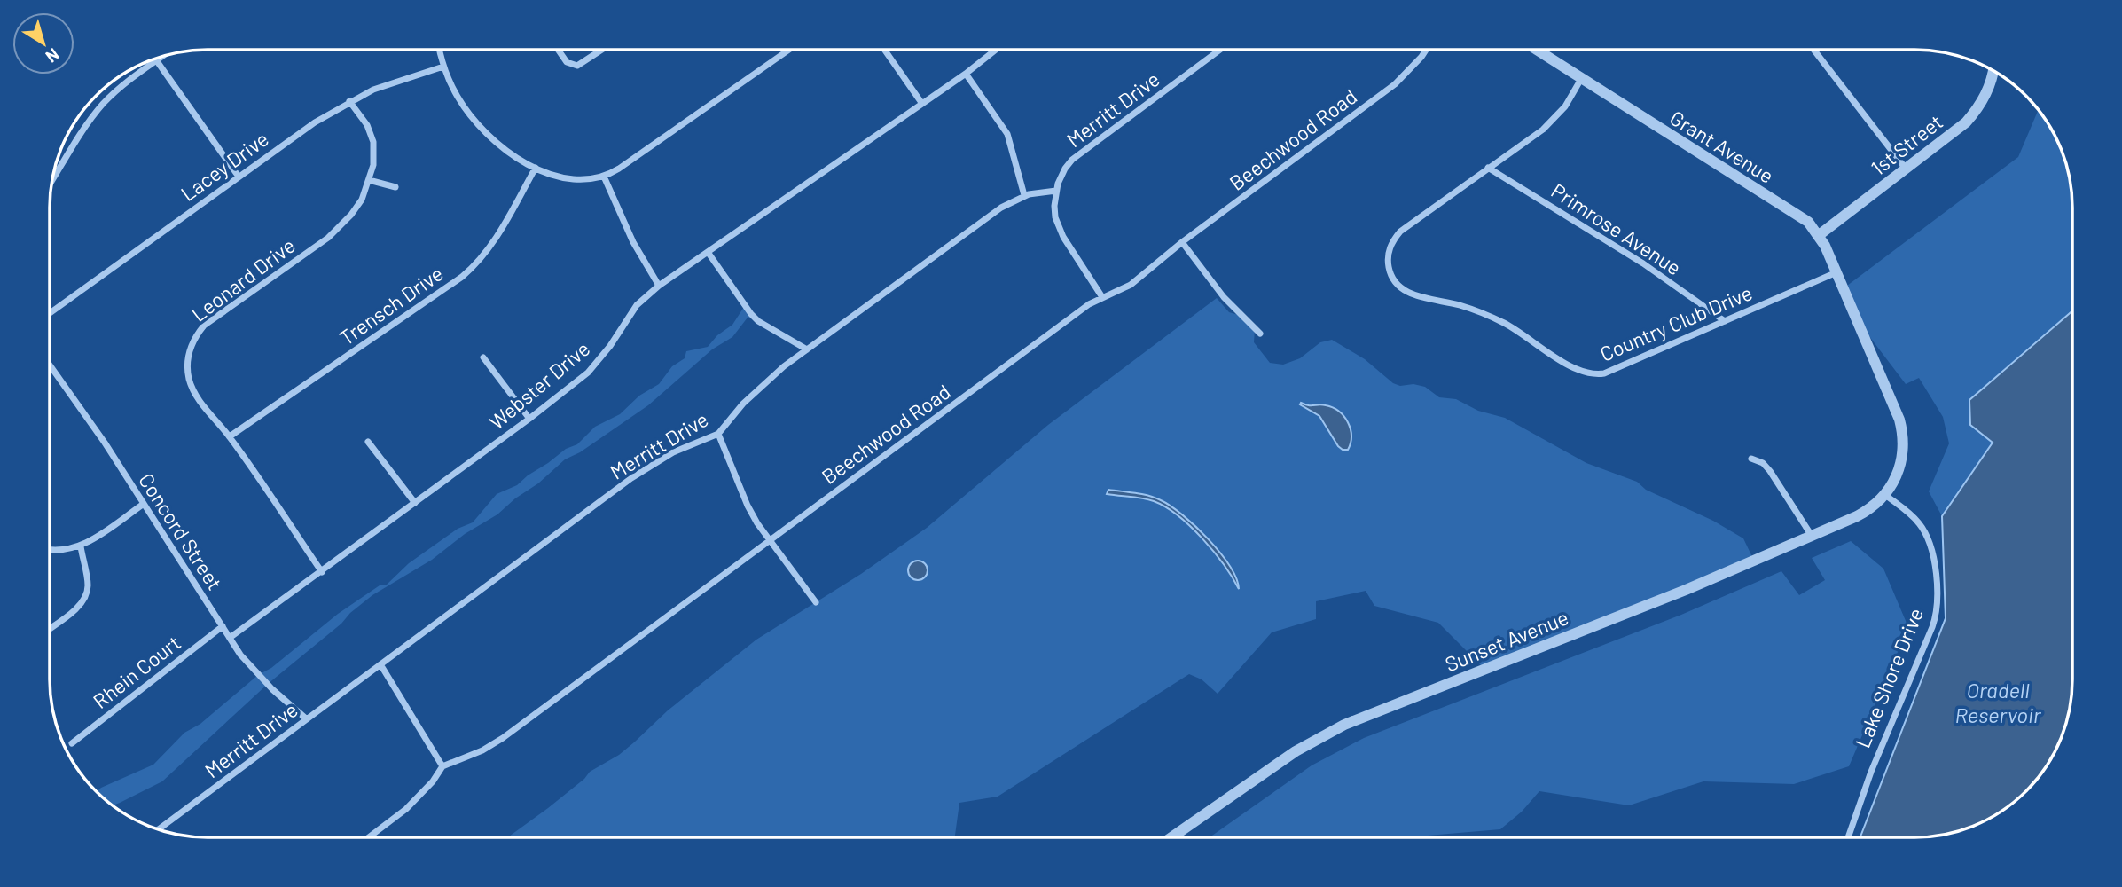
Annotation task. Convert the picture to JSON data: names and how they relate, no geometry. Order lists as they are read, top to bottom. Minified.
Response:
{"streets":{"street":["Merritt Drive","Beechwood Road","1st Street","Grant Avenue","Lacey Drive","Primrose Avenue","Leonard Drive","Trensch Drive","Country Club Drive","Webster Drive","Concord Street","Sunset Avenue","Rhein Court","Lake Shore Drive"]},"crossings":[["Merritt Drive","Concord Street"],["1st Street","Grant Avenue"],["Grant Avenue","Country Club Drive"],["Grant Avenue","Sunset Avenue"],["Grant Avenue","Lake Shore Drive"],["Lacey Drive","Leonard Drive"],["Primrose Avenue","Country Club Drive"],["Leonard Drive","Trensch Drive"],["Leonard Drive","Webster Drive"],["Webster Drive","Concord Street"],["Concord Street","Rhein Court"],["Sunset Avenue","Lake Shore Drive"]],"water":["Oradell Reservoir"],"north":"bottom right"}
